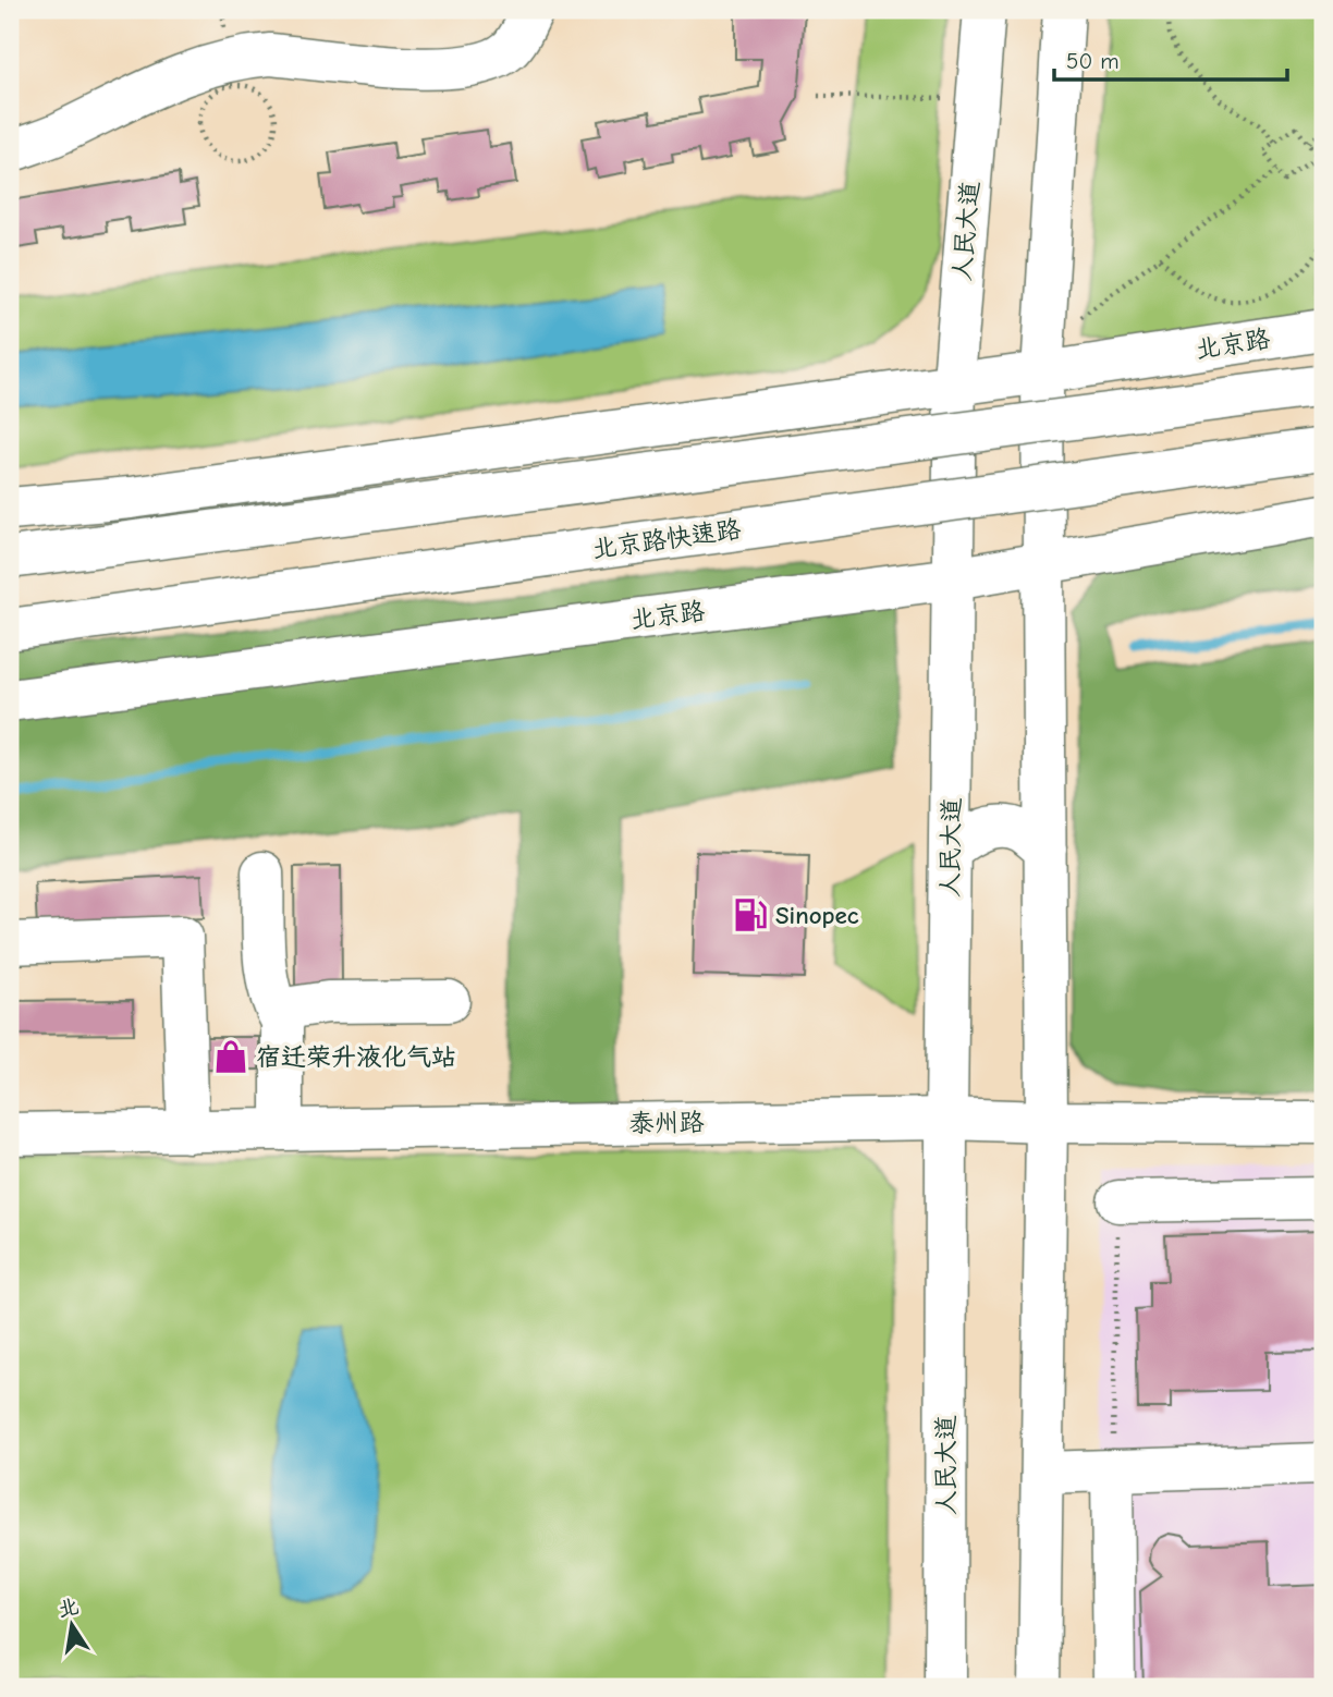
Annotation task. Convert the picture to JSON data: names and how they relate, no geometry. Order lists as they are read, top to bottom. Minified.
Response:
{"streets":{"main road":["人民大道","北京路","北京路快速路","泰州路"]},"crossings":[["人民大道","北京路"],["人民大道","泰州路"]],"places":{"fuel station":["Sinopec"],"shop":["宿迁荣升液化气站"]},"scale_bar":"50 m","north":"top"}
